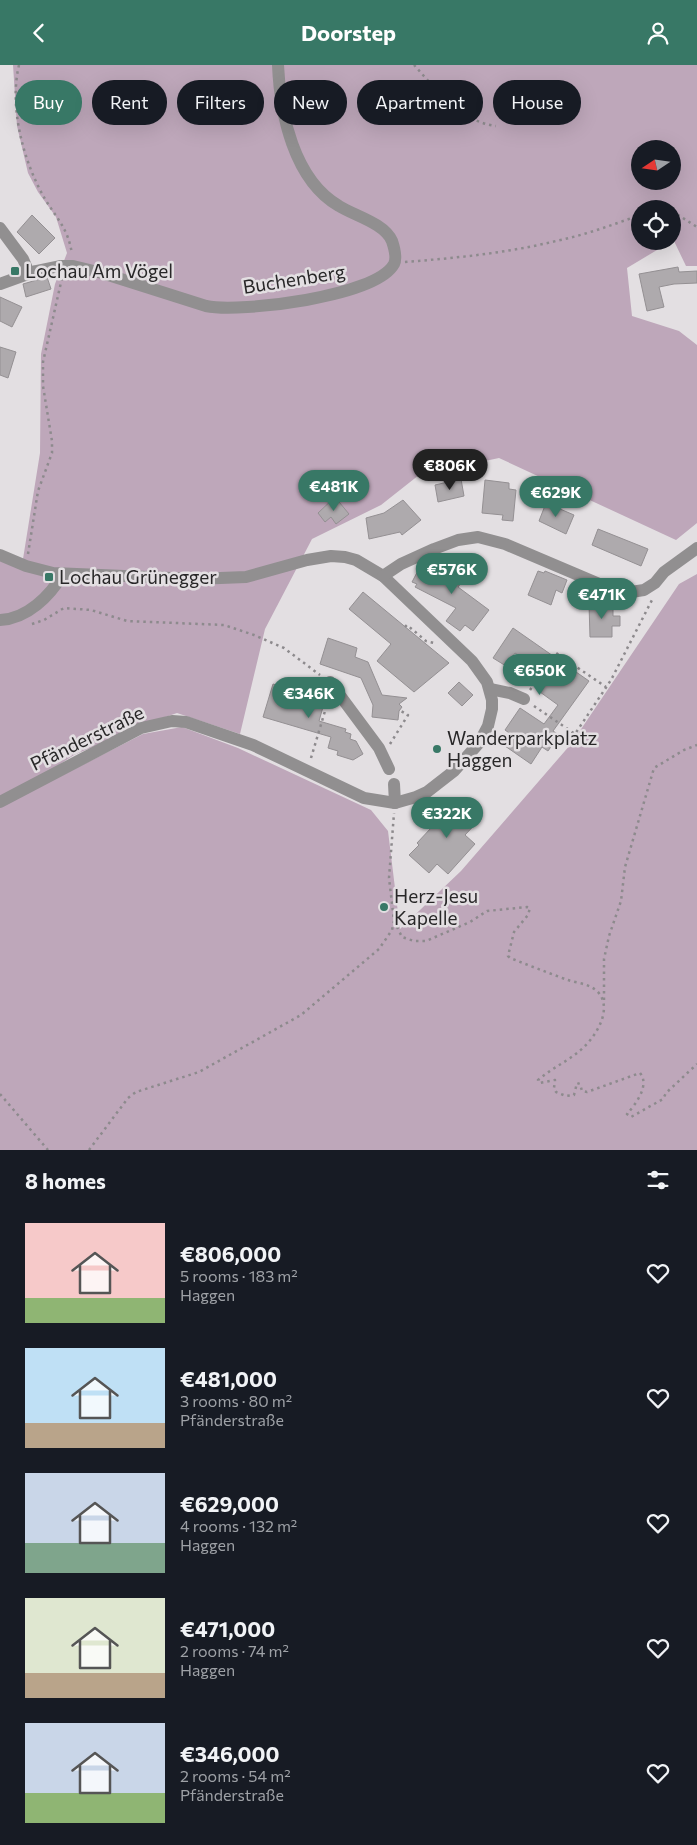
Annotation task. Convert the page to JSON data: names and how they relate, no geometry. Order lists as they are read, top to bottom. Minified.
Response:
{"streets":{"street":["Buchenberg","Pfänderstraße"]},"places":{"transit":["Lochau Am Vögel","Lochau Grünegger"],"other":["Wanderparkplatz Haggen","Herz-Jesu Kapelle"]},"north":"left","page":{"header":"Doorstep","chip":["Buy","Rent","Filters","New","Apartment","House"],"price":["€806K","€481K","€629K","€576K","€471K","€650K","€346K","€322K"],"heading":"8 homes","list":[{"name":"€806,000","note":"5 rooms · 183 m² · Haggen"},{"name":"€481,000","note":"3 rooms · 80 m² · Pfänderstraße"},{"name":"€629,000","note":"4 rooms · 132 m² · Haggen"},{"name":"€471,000","note":"2 rooms · 74 m² · Haggen"},{"name":"€346,000","note":"2 rooms · 54 m² · Pfänderstraße"}]}}
